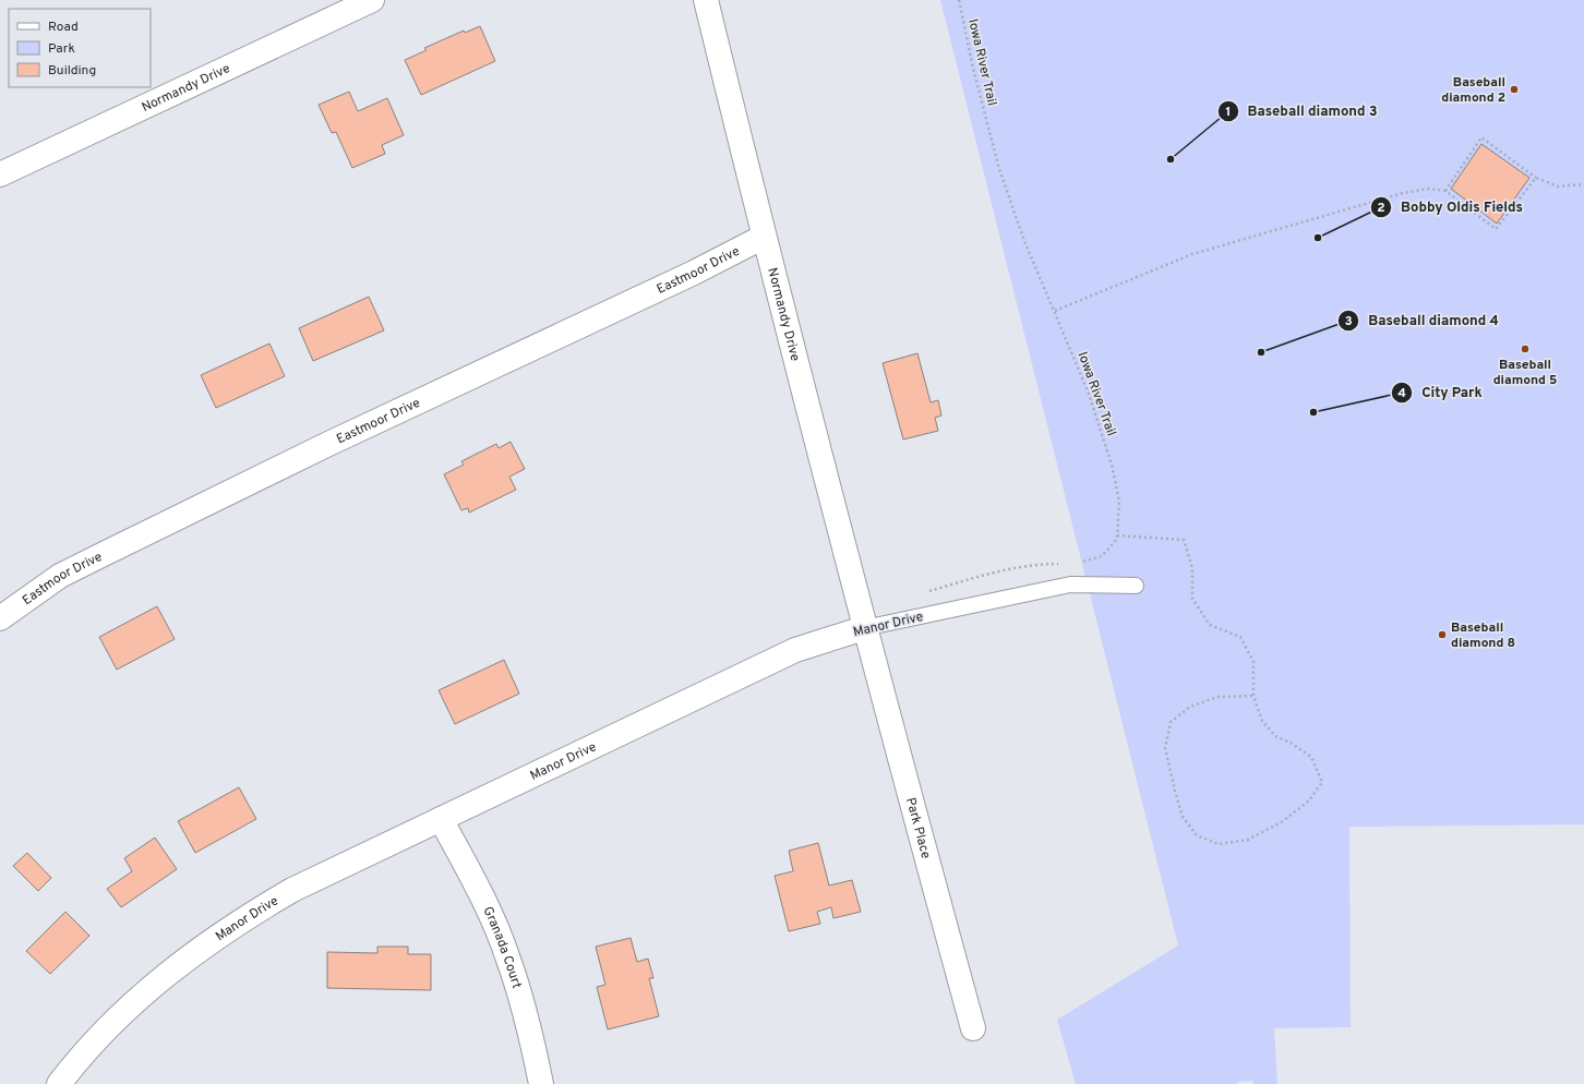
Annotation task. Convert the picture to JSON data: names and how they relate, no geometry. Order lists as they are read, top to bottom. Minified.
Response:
{"streets":{"street":["Normandy Drive","Eastmoor Drive","Manor Drive","Park Place","Granada Court"],"path":["Iowa River Trail"]},"crossings":[["Normandy Drive","Eastmoor Drive"],["Normandy Drive","Manor Drive"],["Normandy Drive","Park Place"],["Manor Drive","Park Place"],["Manor Drive","Granada Court"]],"places":["Baseball diamond 2","Baseball diamond 3","Bobby Oldis Fields","Baseball diamond 5","Baseball diamond 4","City Park","Baseball diamond 8"],"legend":["Road","Park","Building"]}
